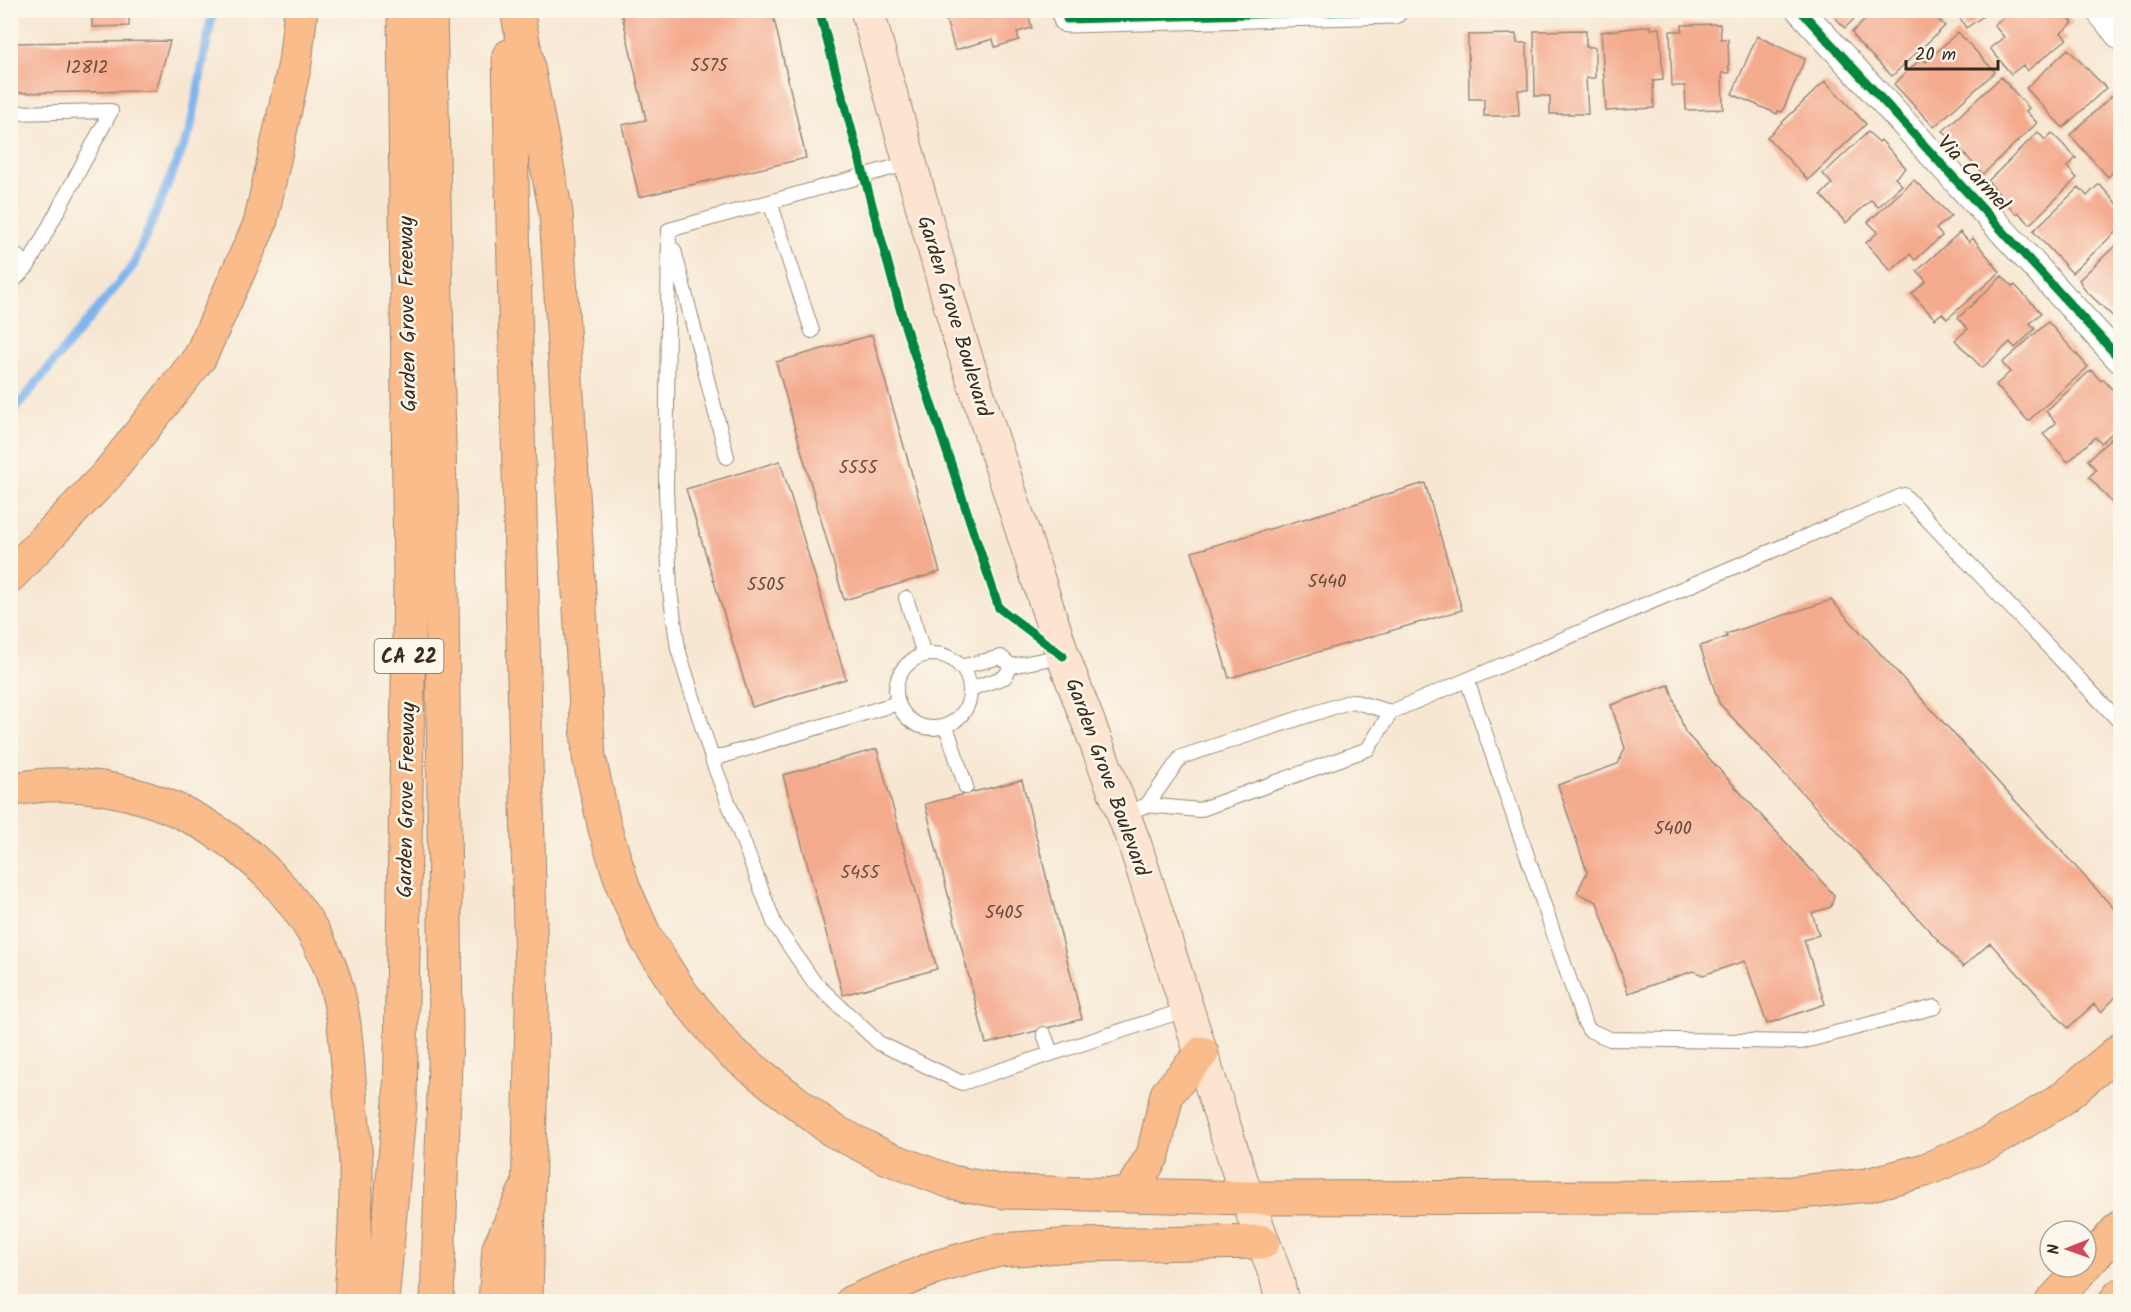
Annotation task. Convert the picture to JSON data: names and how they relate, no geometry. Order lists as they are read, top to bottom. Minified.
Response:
{"streets":{"highway":["Garden Grove Freeway","CA 22"],"main road":["Garden Grove Boulevard"],"street":["Via Carmel"]},"house_numbers":["5575","12812","5555","5440","5505","5400","5455","5405"],"scale_bar":"20 m","north":"left"}
